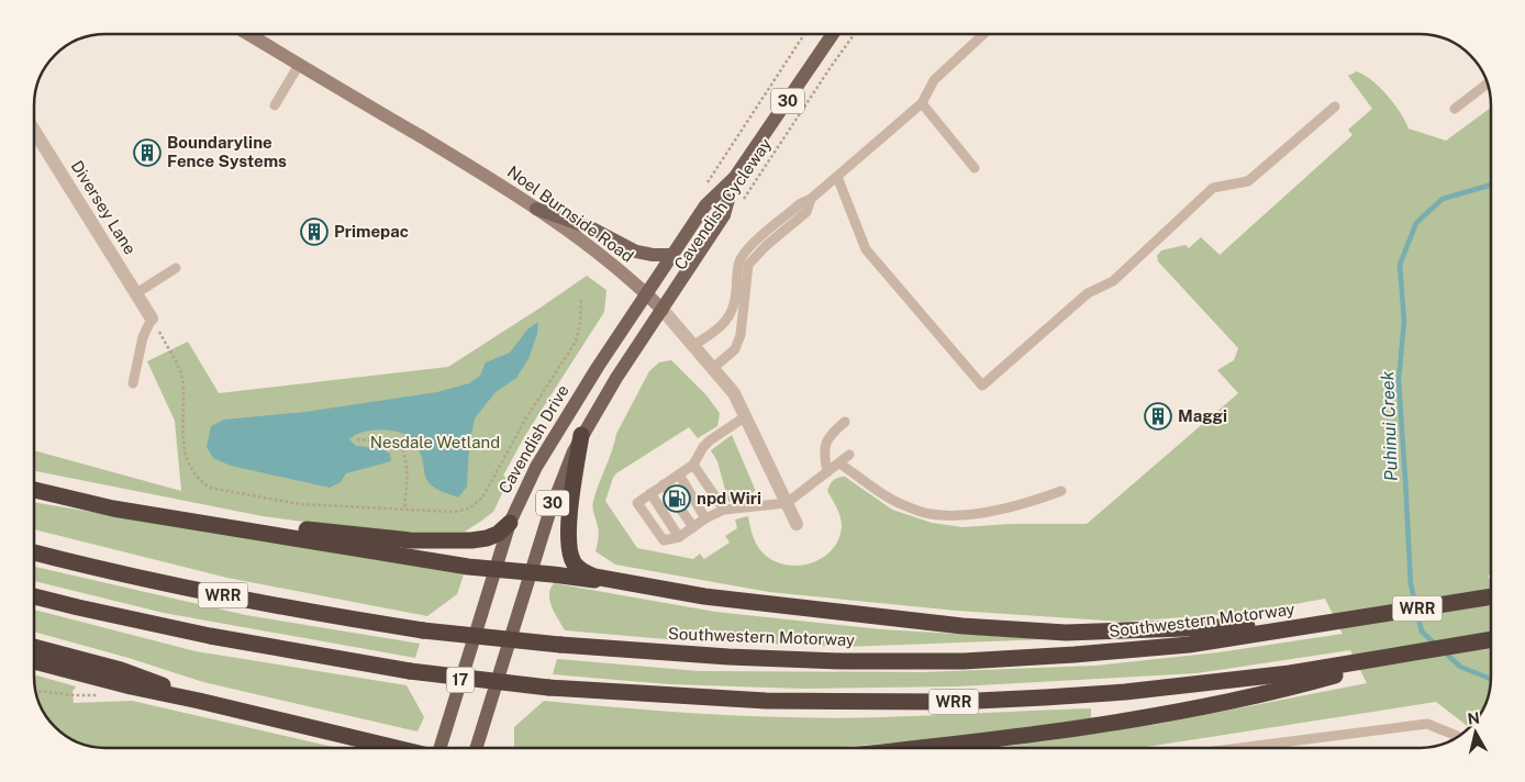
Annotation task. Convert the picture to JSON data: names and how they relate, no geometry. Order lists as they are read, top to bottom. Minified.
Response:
{"streets":{"highway":["WRR","Southwestern Motorway"],"main road":["30","Noel Burnside Road","Cavendish Drive","17"],"street":["Diversey Lane"],"path":["Cavendish Cycleway"]},"crossings":[["Noel Burnside Road","Cavendish Drive"]],"water":["Puhinui Creek"],"parks":["Nesdale Wetland"],"places":{"building":["Boundaryline Fence Systems","Primepac","Maggi"],"fuel station":["npd Wiri"]},"north":"top"}
